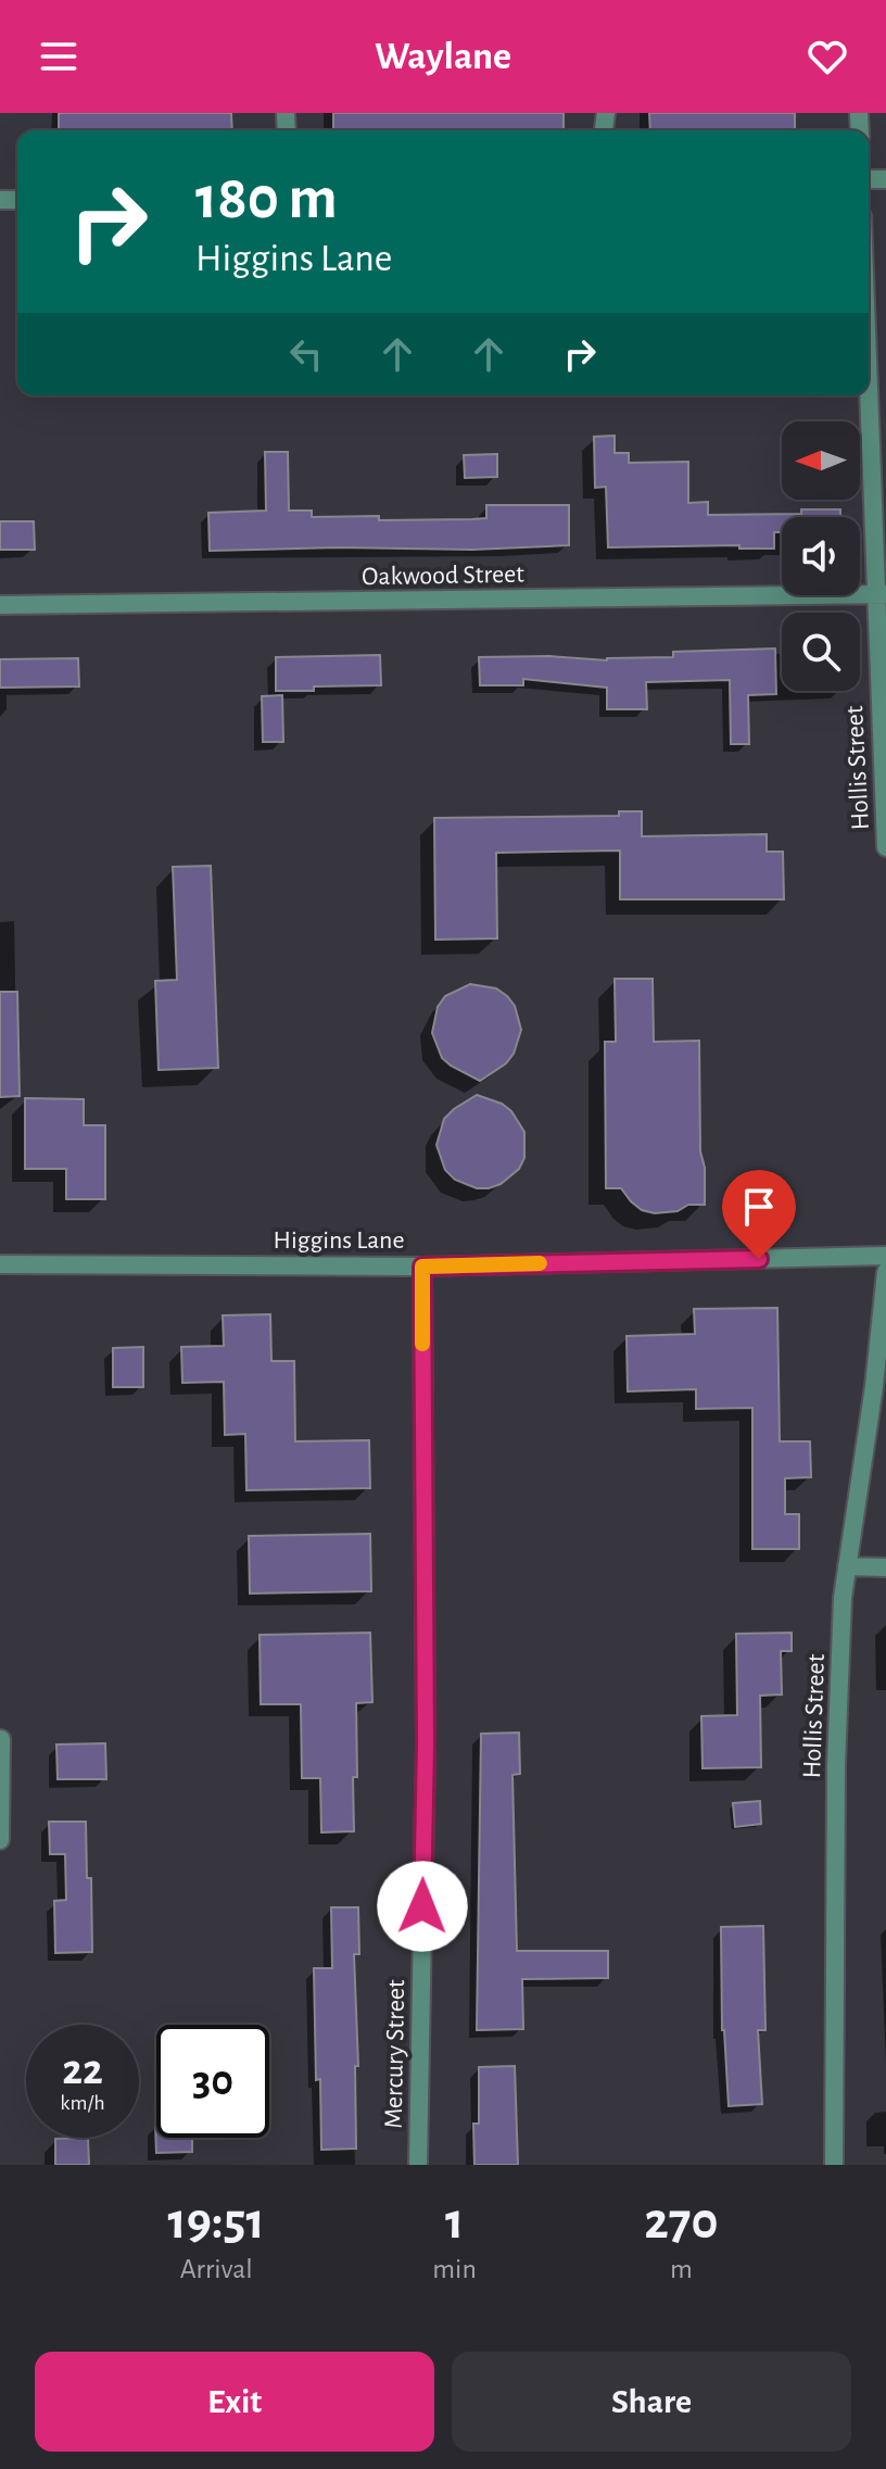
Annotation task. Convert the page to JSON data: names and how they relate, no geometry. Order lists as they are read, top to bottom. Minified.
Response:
{"streets":{"street":["Oakwood Street","Hollis Street","Higgins Lane","Mercury Street"]},"crossings":[["Oakwood Street","Hollis Street"],["Higgins Lane","Mercury Street"]],"north":"left","page":{"header":"Waylane","turn":["180 m","Higgins Lane"],"speed":"22 km/h","limit":"30","eta":["19:51","Arrival","1","min","270","m"],"buttons":["Exit","Share"]}}
